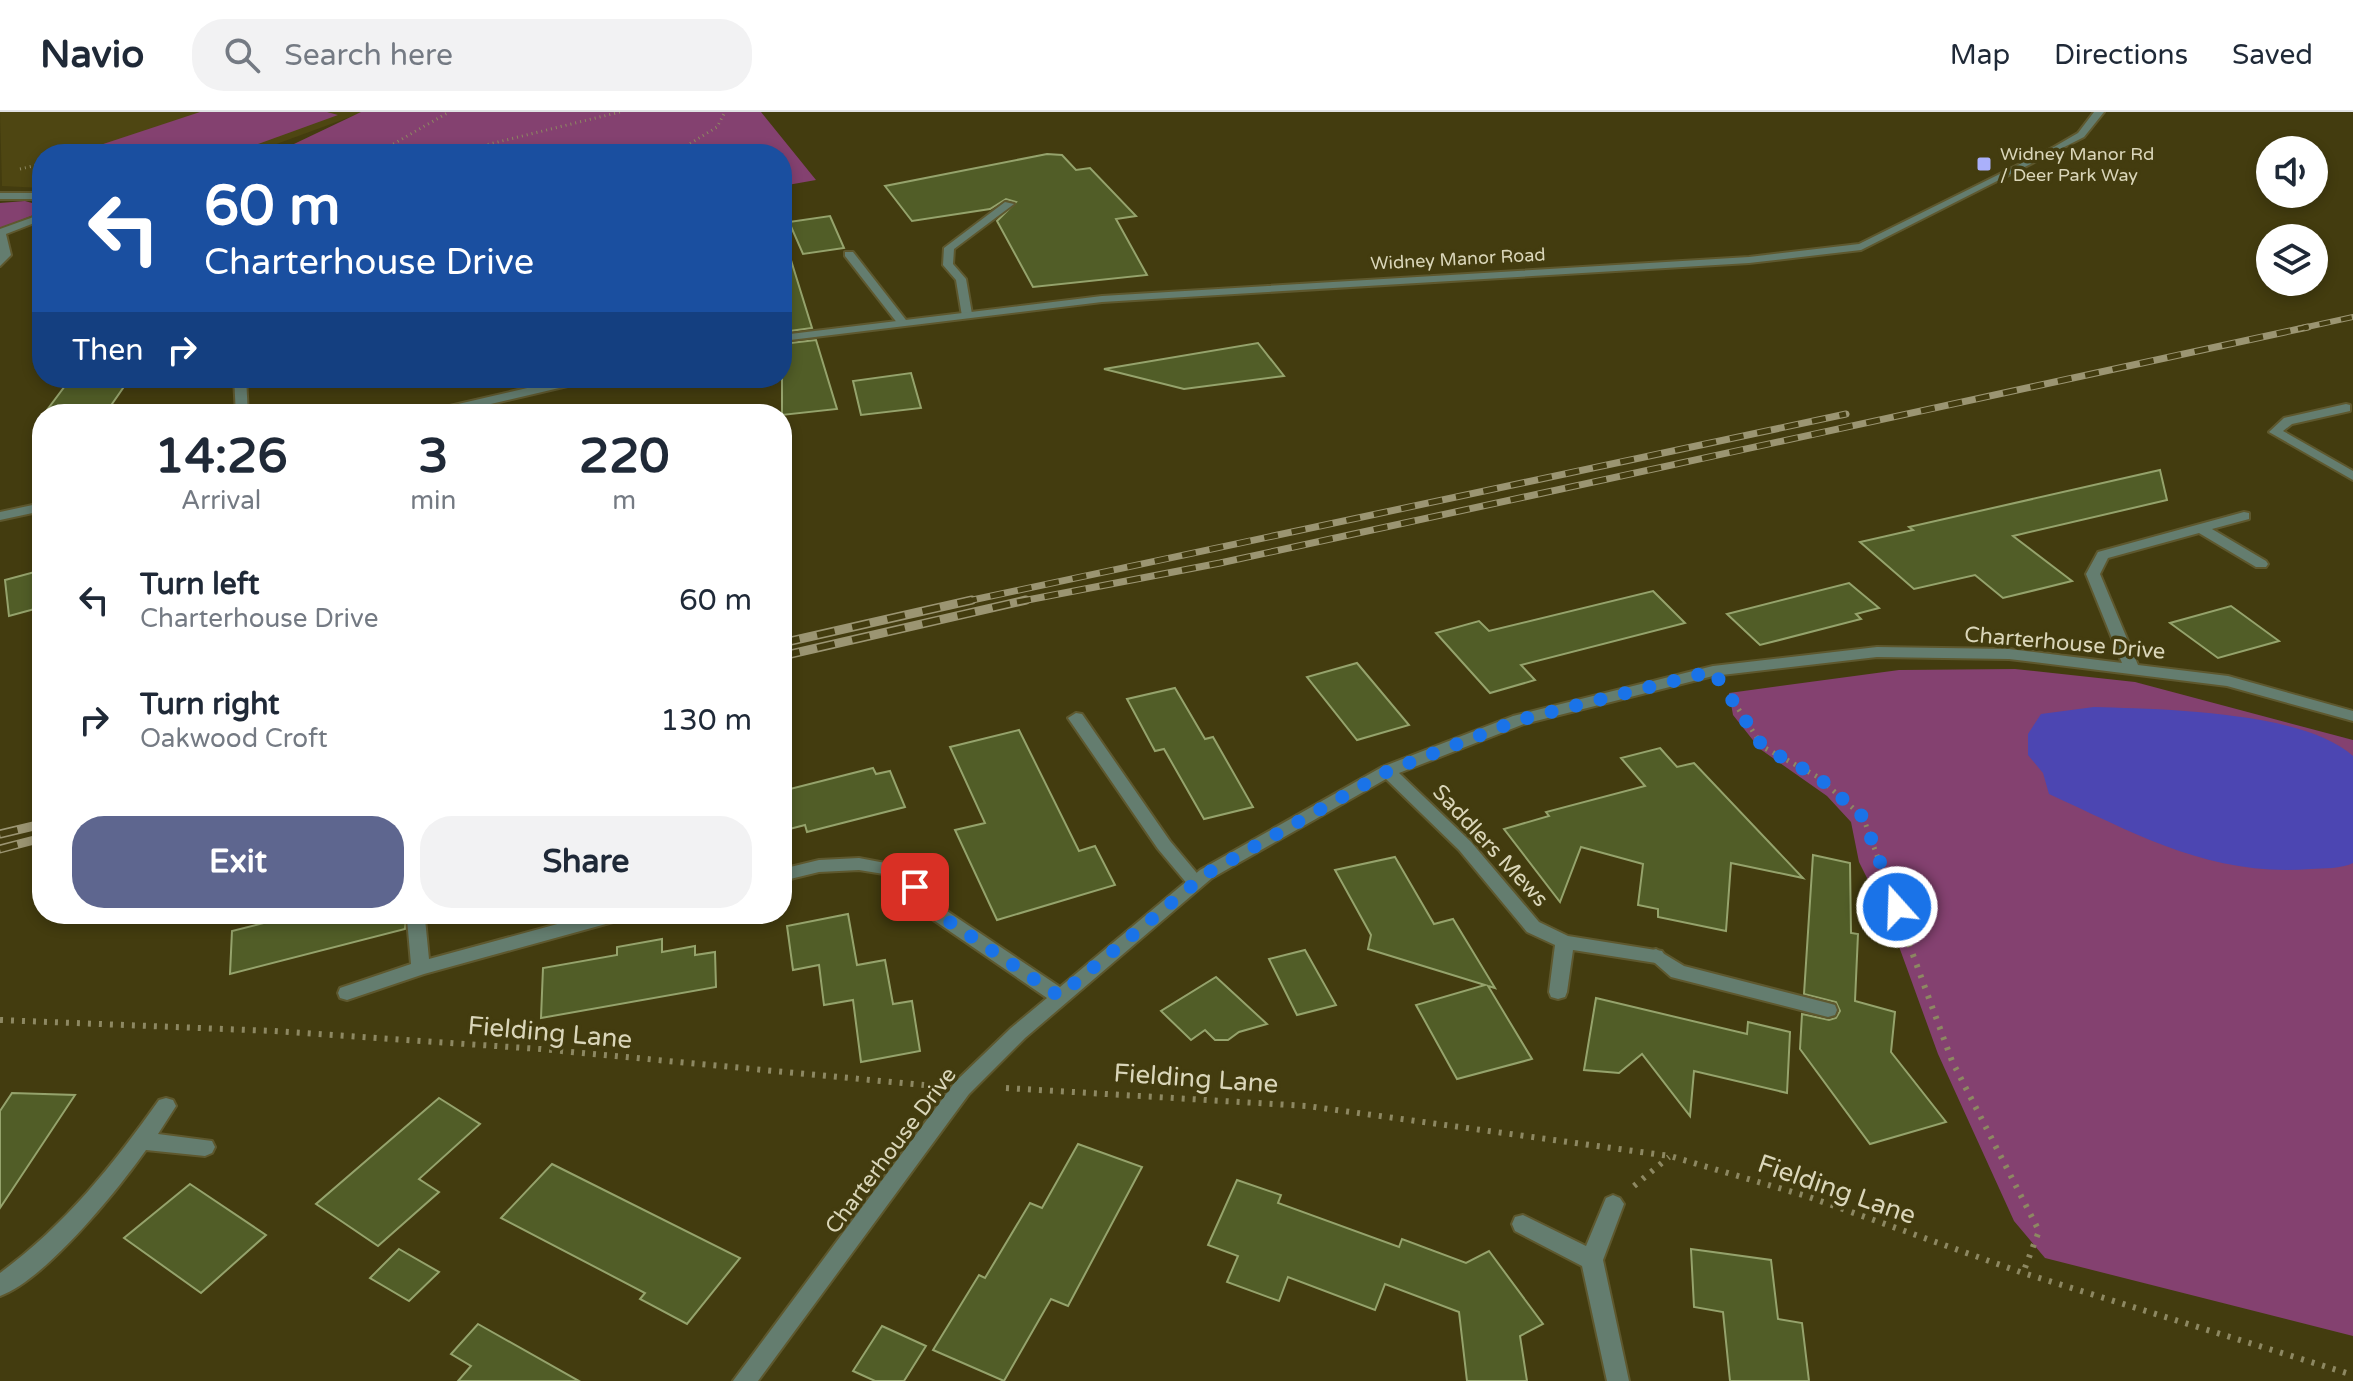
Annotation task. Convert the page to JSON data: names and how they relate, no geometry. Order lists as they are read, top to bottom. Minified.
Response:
{"streets":{"street":["Widney Manor Road","Charterhouse Drive","Saddlers Mews"],"path":["Fielding Lane"]},"crossings":[["Charterhouse Drive","Saddlers Mews"],["Charterhouse Drive","Fielding Lane"]],"places":{"transit":["Widney Manor Rd / Deer Park Way"]},"page":{"header":"Navio","search":"Search here","nav":["Map","Directions","Saved"],"turn":["60 m","Charterhouse Drive"],"then":"Then","eta":["14:26","Arrival","3","min","220","m"],"list":[{"name":"Turn left","note":"Charterhouse Drive","value":"60 m"},{"name":"Turn right","note":"Oakwood Croft","value":"130 m"}],"buttons":["Exit","Share"]}}
